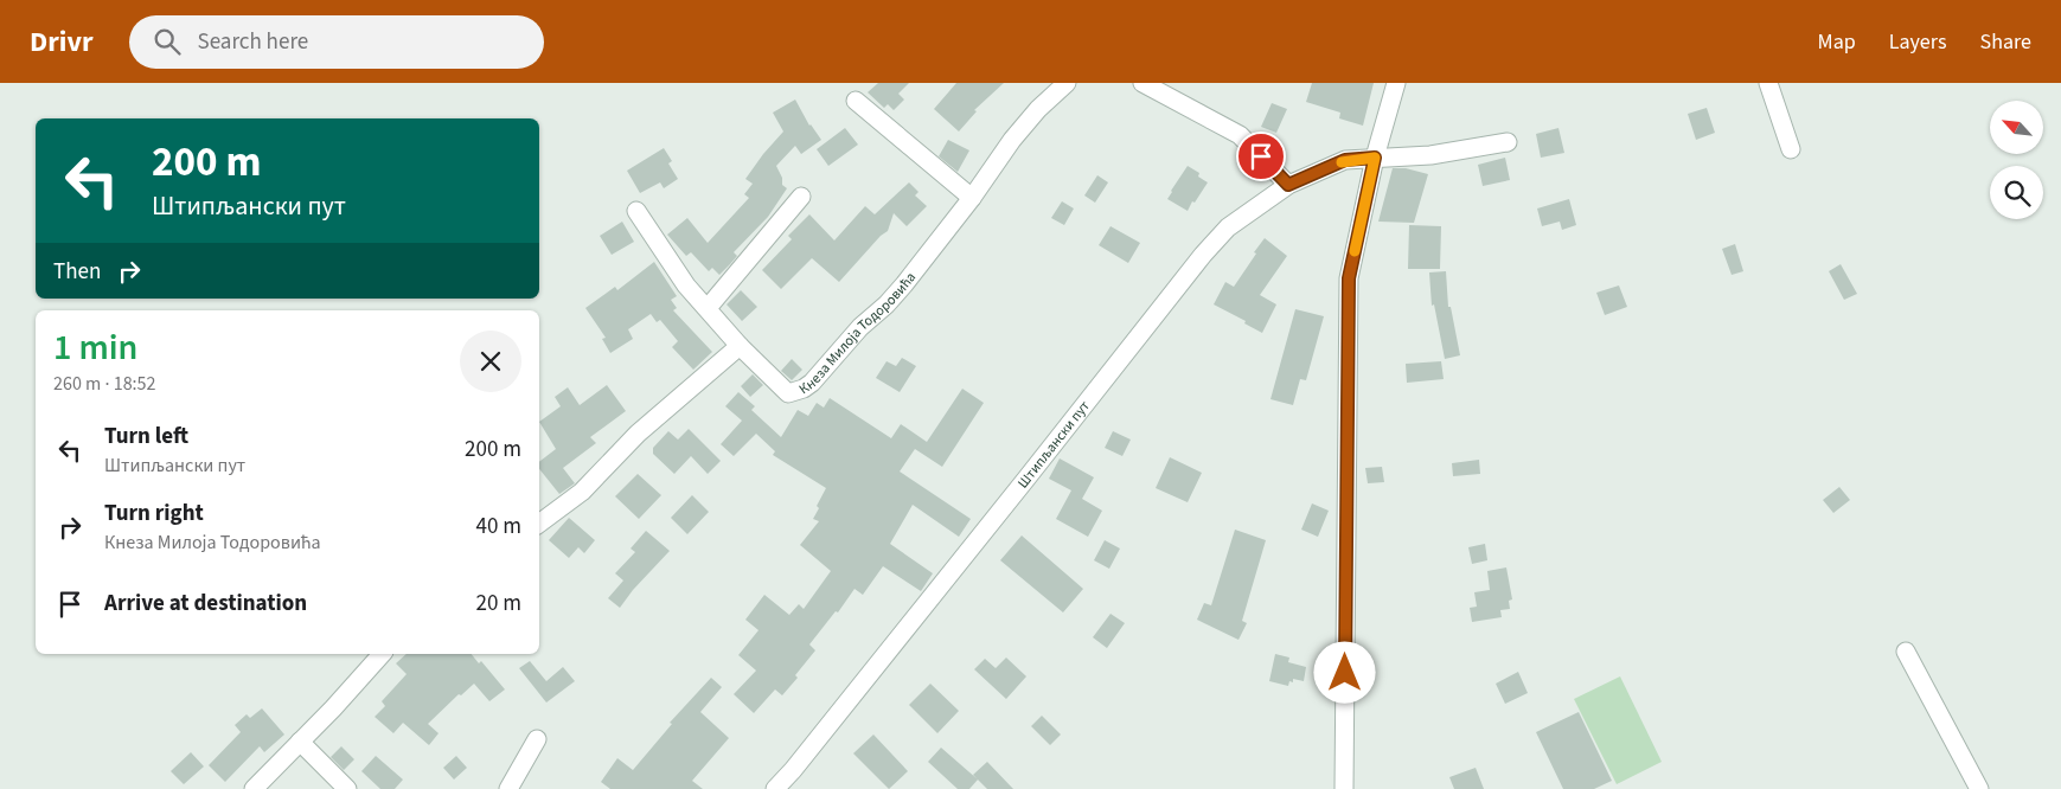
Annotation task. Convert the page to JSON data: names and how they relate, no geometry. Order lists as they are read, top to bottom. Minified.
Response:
{"streets":{"street":["Кнеза Милоја Тодоровића","Штипљански пут"]},"north":"top left","page":{"header":"Drivr","search":"Search here","nav":["Map","Layers","Share"],"turn":["200 m","Штипљански пут"],"then":"Then","heading":["1 min","260 m · 18:52"],"list":[{"name":"Turn left","note":"Штипљански пут","value":"200 m"},{"name":"Turn right","note":"Кнеза Милоја Тодоровића","value":"40 m"},{"name":"Arrive at destination","value":"20 m"}]}}
